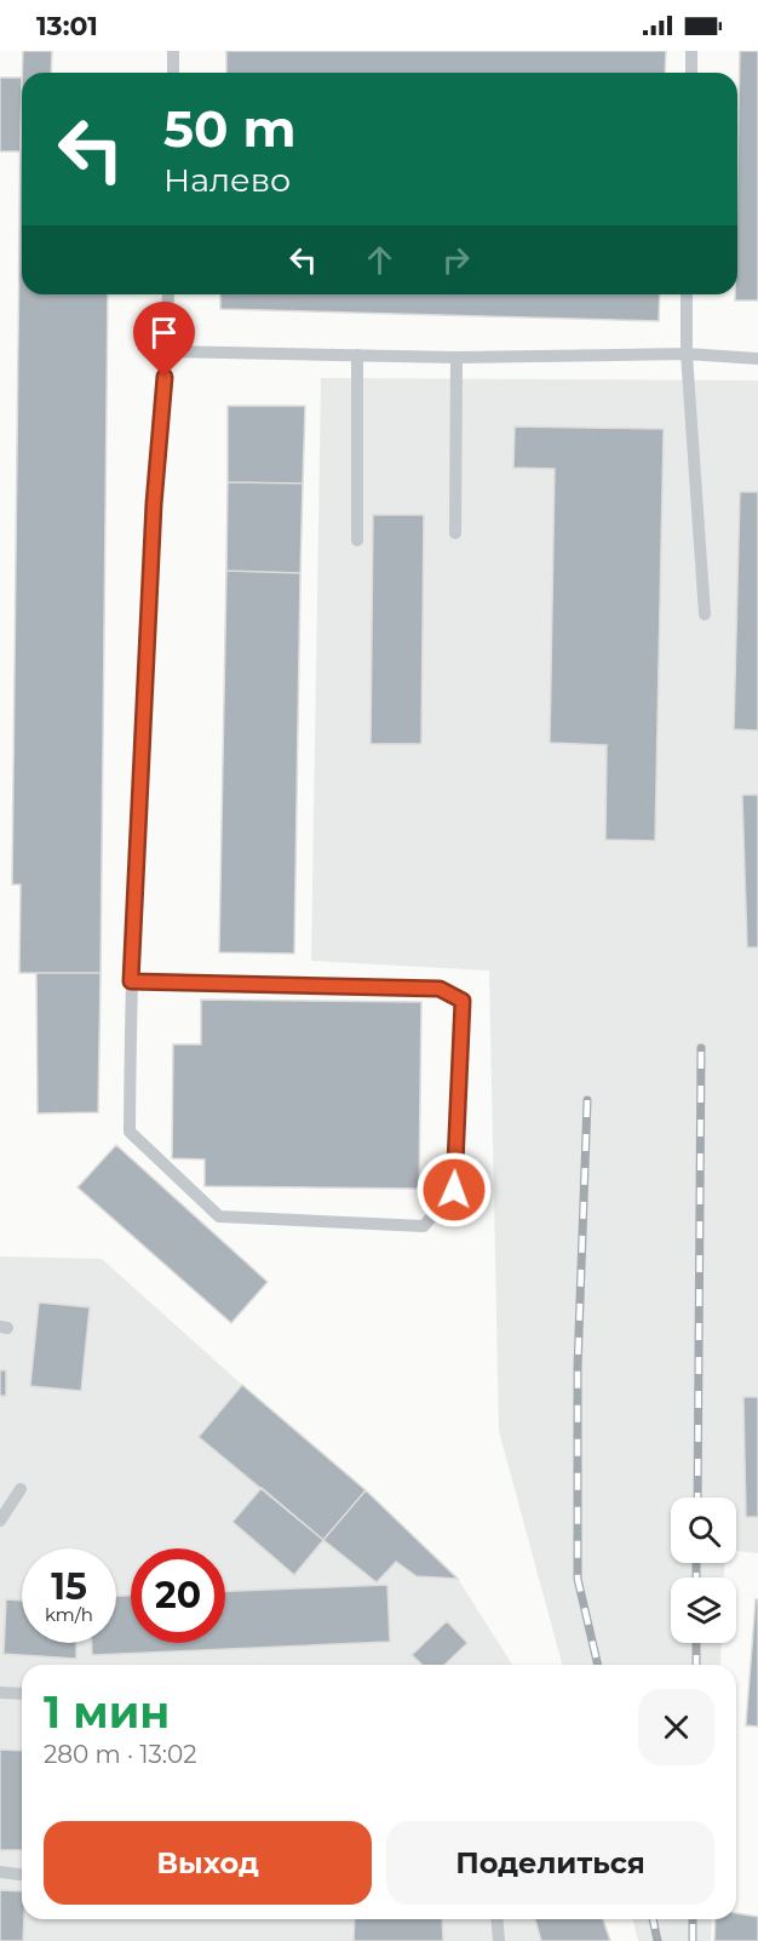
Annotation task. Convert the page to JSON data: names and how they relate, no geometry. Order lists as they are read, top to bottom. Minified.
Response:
{"page":{"status":"13:01","turn":["50 m","Налево"],"speed":"15 km/h","limit":"20","heading":["1 мин","280 m · 13:02"],"buttons":["Выход","Поделиться"]}}
